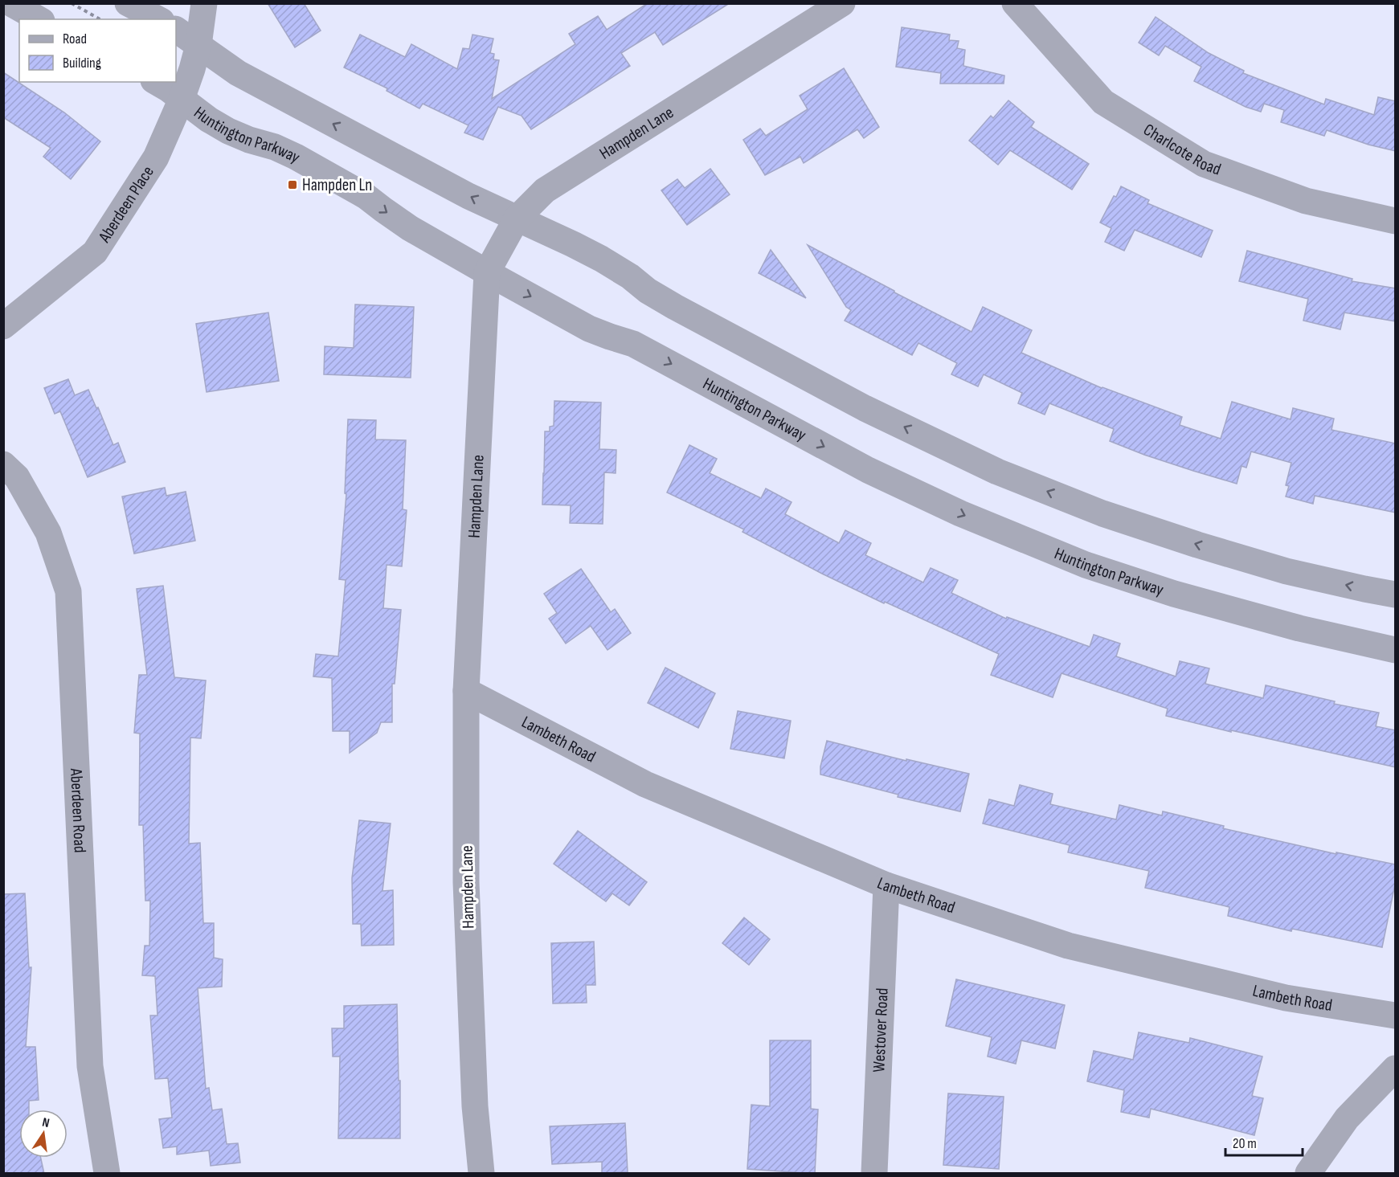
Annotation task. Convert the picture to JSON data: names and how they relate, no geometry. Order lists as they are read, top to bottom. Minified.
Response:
{"streets":{"street":["Hampden Lane","Huntington Parkway","Charlcote Road","Aberdeen Place","Lambeth Road","Aberdeen Road","Westover Road"]},"crossings":[["Hampden Lane","Huntington Parkway"],["Hampden Lane","Lambeth Road"],["Huntington Parkway","Aberdeen Place"],["Lambeth Road","Westover Road"]],"places":{"transit":["Hampden Ln"]},"legend":["Road","Building"],"scale_bar":"20 m","north":"top"}
